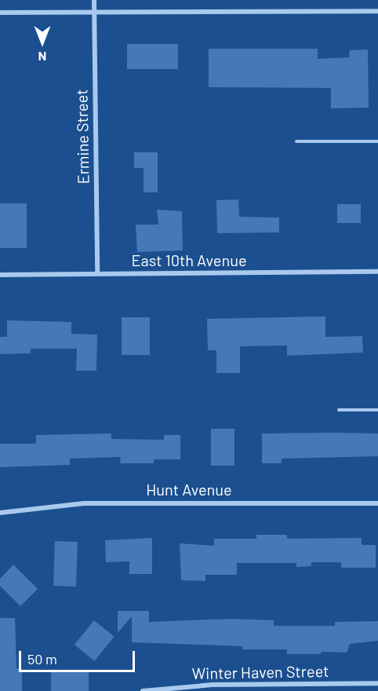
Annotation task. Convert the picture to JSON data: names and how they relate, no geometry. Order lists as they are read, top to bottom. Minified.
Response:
{"streets":{"street":["Ermine Street","East 10th Avenue","Hunt Avenue","Winter Haven Street"]},"crossings":[["Ermine Street","East 10th Avenue"]],"scale_bar":"50 m","north":"bottom"}
